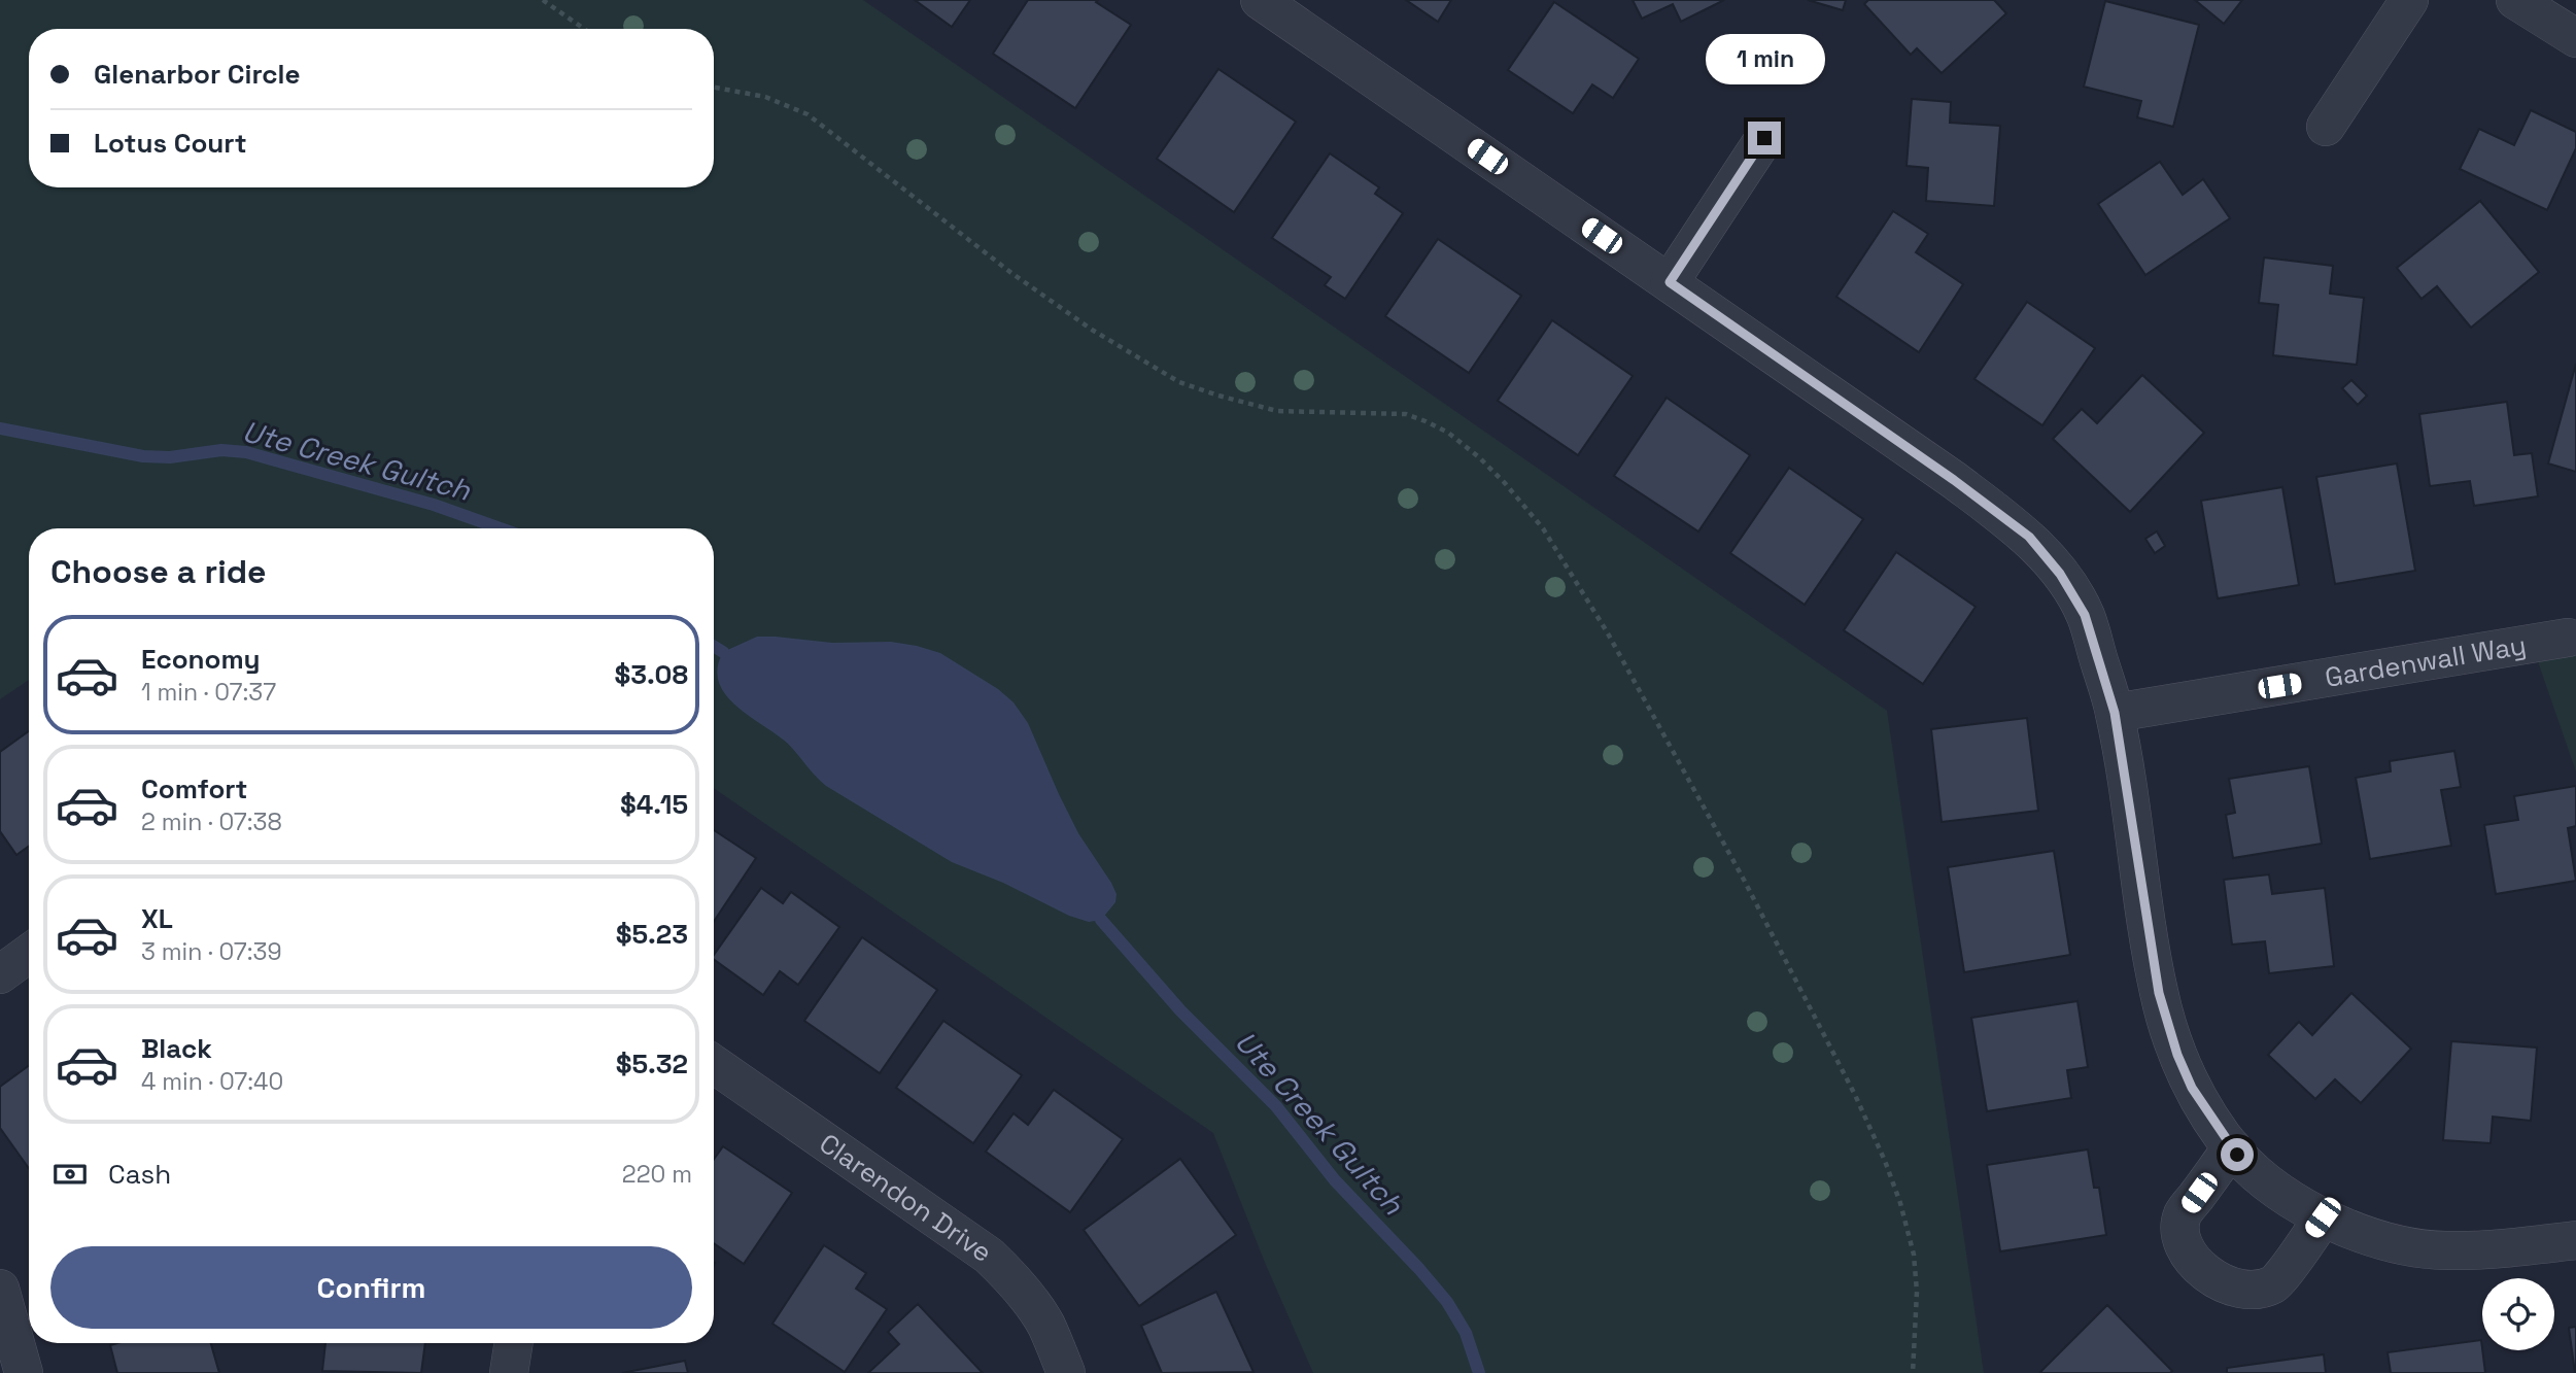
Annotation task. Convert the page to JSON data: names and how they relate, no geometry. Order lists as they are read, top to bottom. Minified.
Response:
{"streets":{"street":["Gardenwall Way","Clarendon Drive"]},"water":["Ute Creek Gultch"],"page":{"banner":["Glenarbor Circle","Lotus Court"],"bubble":"1 min","heading":"Choose a ride","list":[{"name":"Economy","note":"1 min · 07:37","value":"$3.08"},{"name":"Comfort","note":"2 min · 07:38","value":"$4.15"},{"name":"XL","note":"3 min · 07:39","value":"$5.23"},{"name":"Black","note":"4 min · 07:40","value":"$5.32"}],"pay":["Cash","220 m"],"buttons":"Confirm"}}
